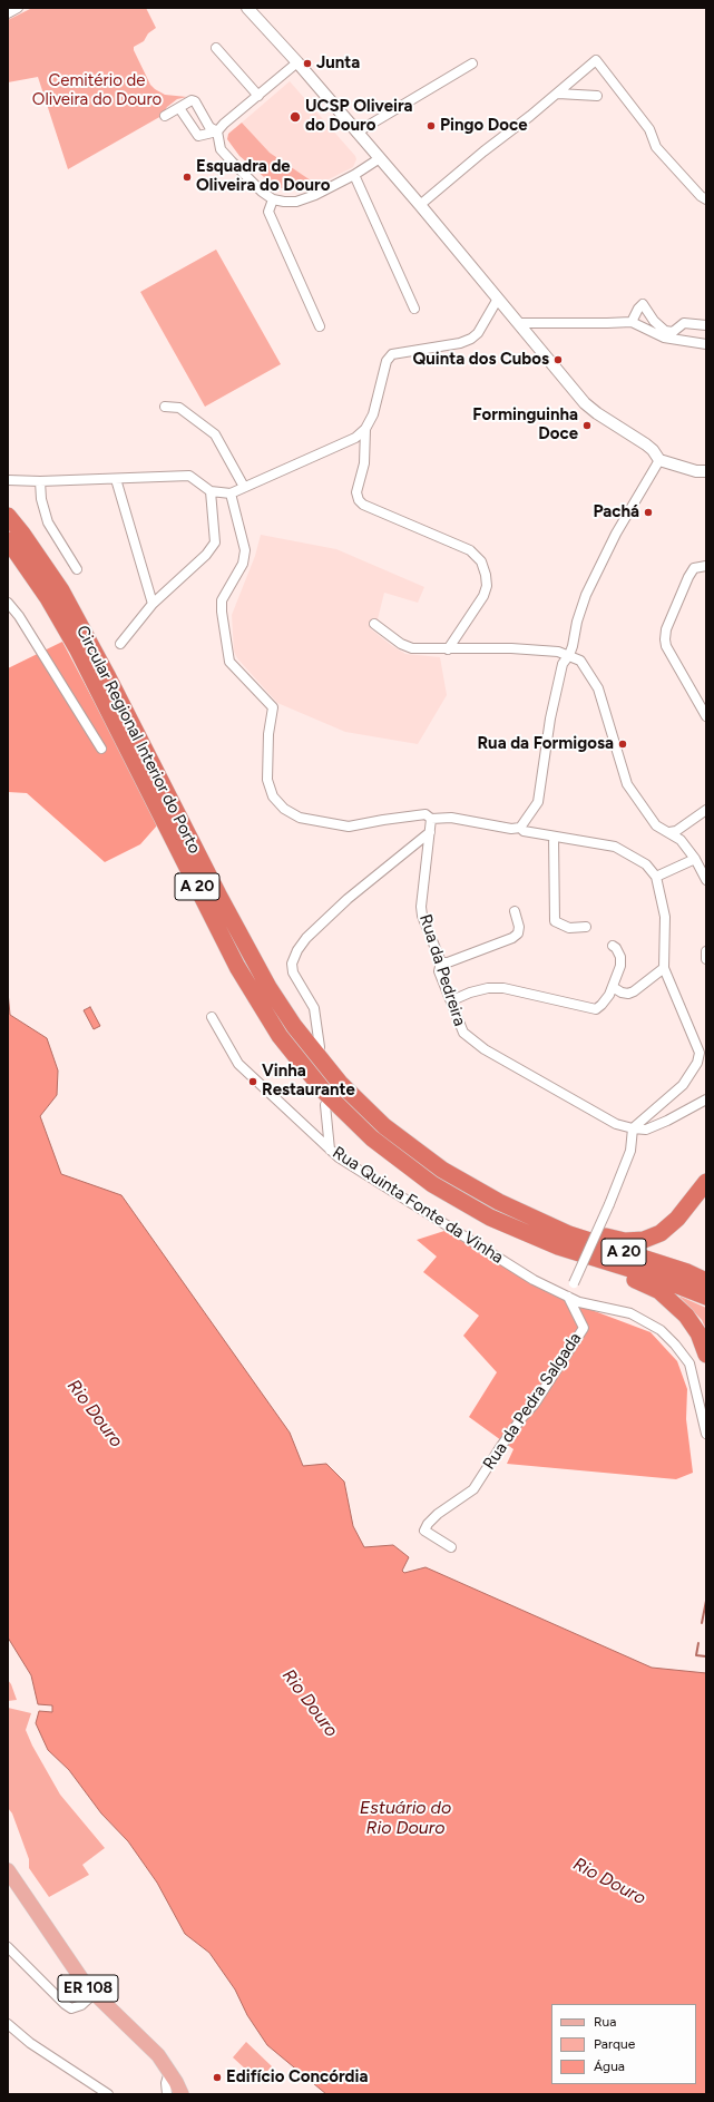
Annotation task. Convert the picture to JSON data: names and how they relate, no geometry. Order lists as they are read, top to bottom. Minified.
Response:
{"streets":{"highway":["Circular Regional Interior do Porto","A 20"],"main road":["ER 108"],"street":["Rua da Pedreira","Rua Quinta Fonte da Vinha","Rua da Pedra Salgada"]},"crossings":[["Rua Quinta Fonte da Vinha","Rua da Pedra Salgada"]],"water":["Rio Douro","Estuário do Rio Douro"],"parks":["Cemitério de Oliveira do Douro"],"places":["Junta","UCSP Oliveira do Douro","Pingo Doce","Esquadra de Oliveira do Douro","Quinta dos Cubos","Forminguinha Doce","Pachá","Rua da Formigosa","Vinha Restaurante","Edifício Concórdia"],"legend":["Rua","Parque","Água"]}
